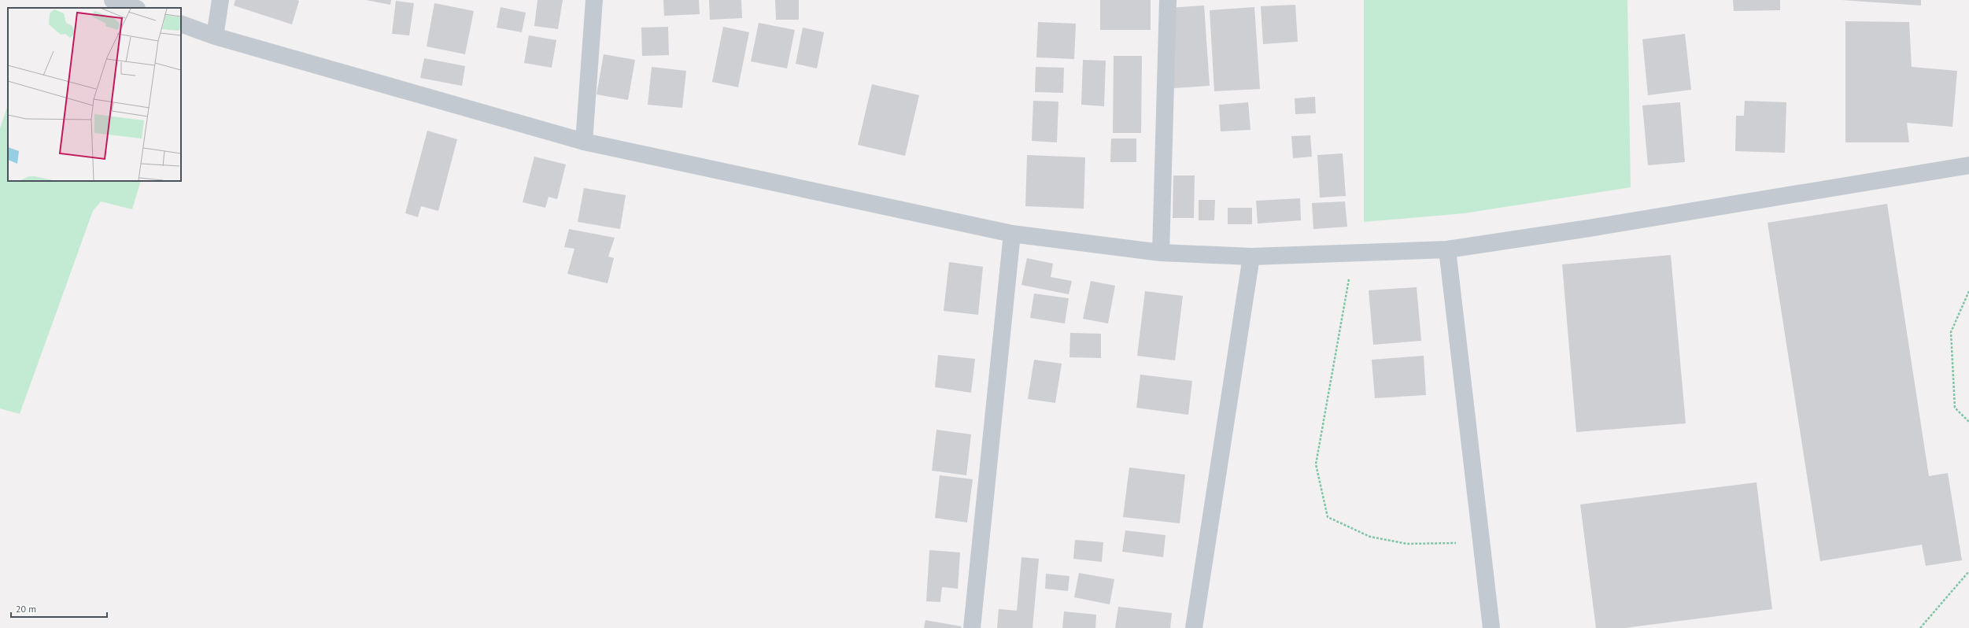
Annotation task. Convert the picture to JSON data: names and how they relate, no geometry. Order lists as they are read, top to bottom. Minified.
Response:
{"scale_bar":"20 m"}
